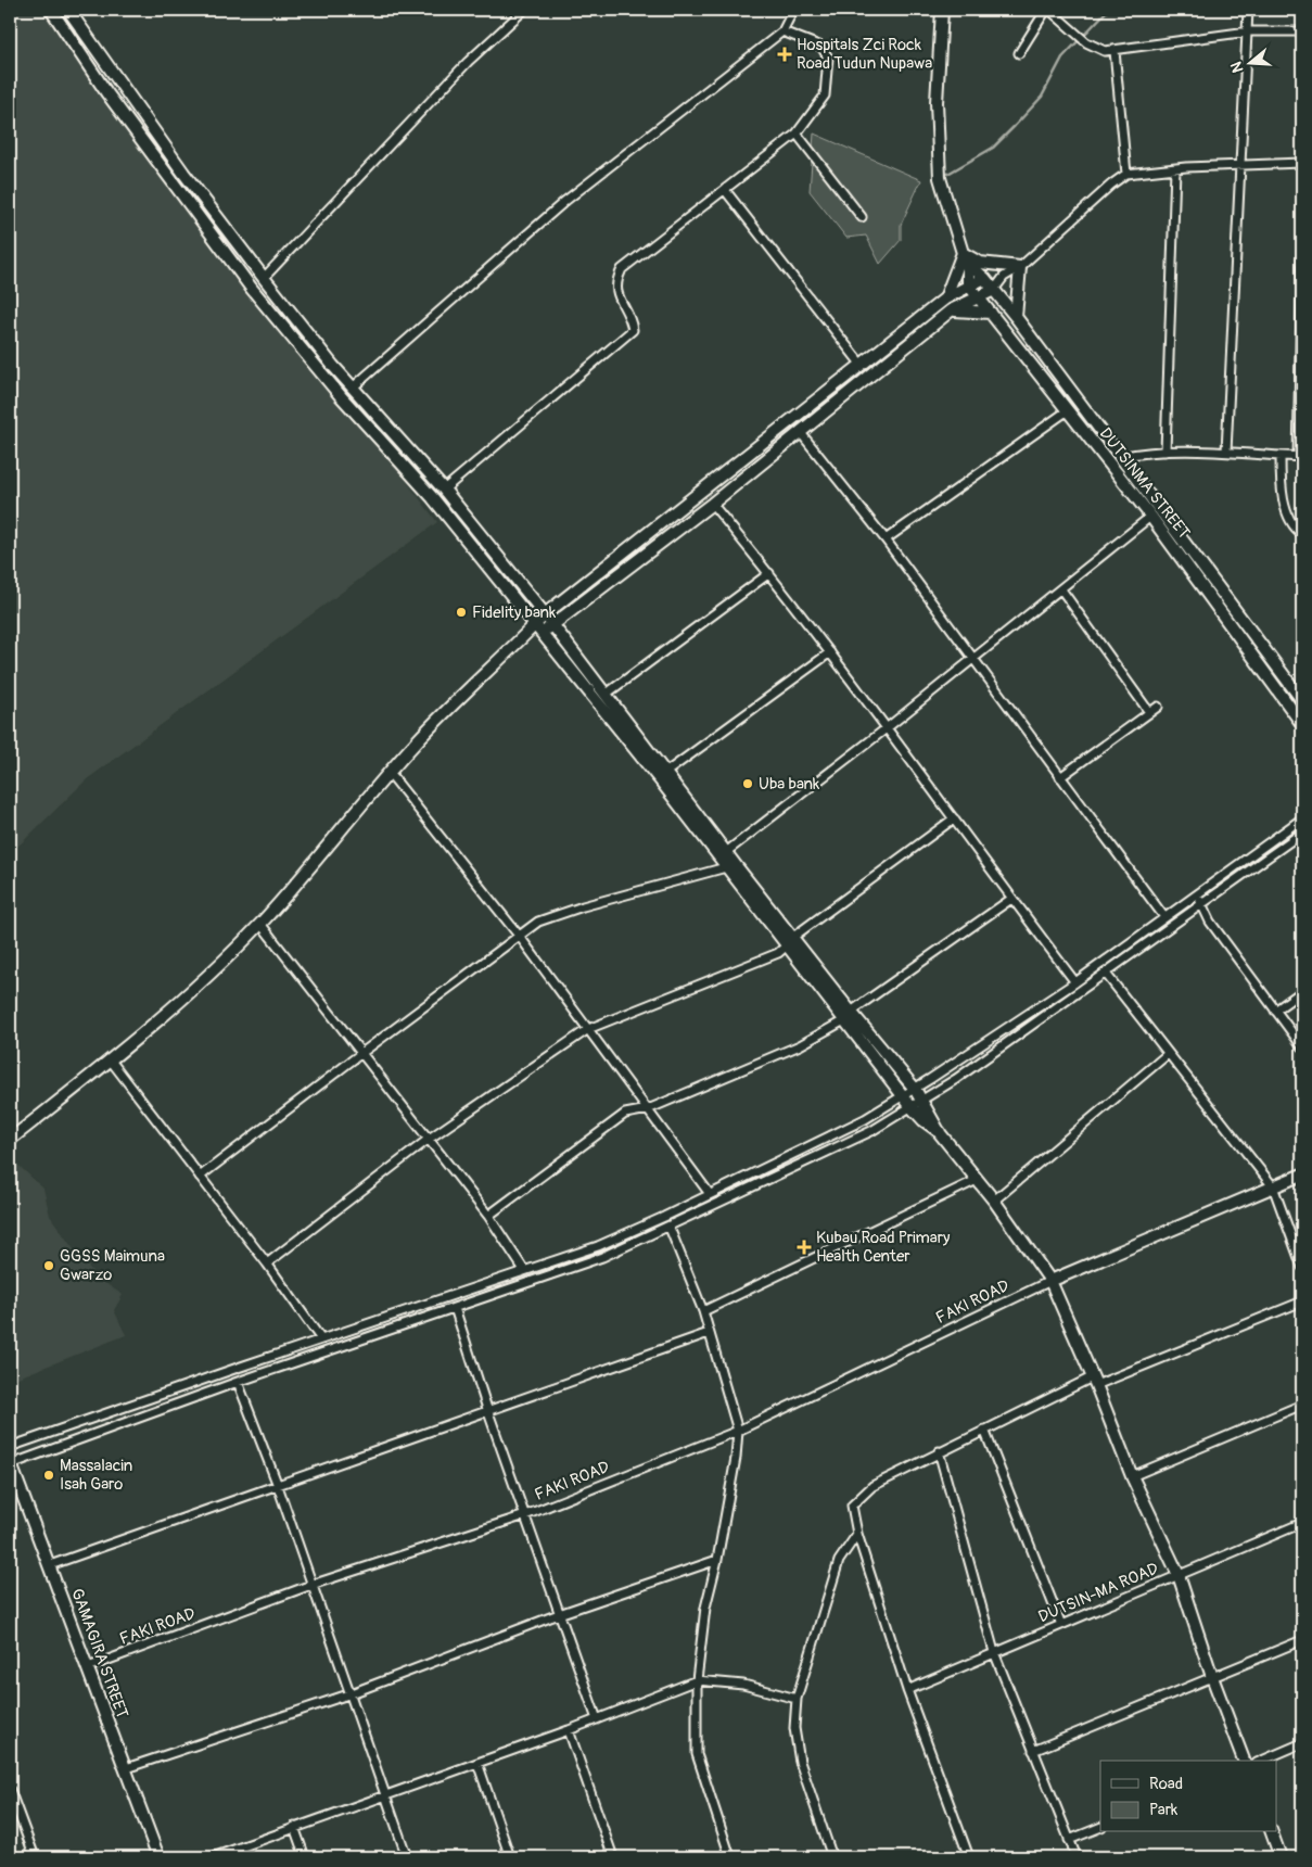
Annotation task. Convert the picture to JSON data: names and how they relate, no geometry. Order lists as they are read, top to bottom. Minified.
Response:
{"streets":{"street":["DUTSINMA STREET","FAKI ROAD","DUTSIN-MA ROAD","GAMAGIRA STREET"]},"crossings":[["FAKI ROAD","GAMAGIRA STREET"]],"places":{"health":["Hospitals Zci Rock Road Tudun Nupawa","Kubau Road Primary Health Center"],"other":["Fidelity bank","Uba bank","GGSS Maimuna Gwarzo","Massalacin Isah Garo"]},"legend":["Road","Park"],"north":"left"}
